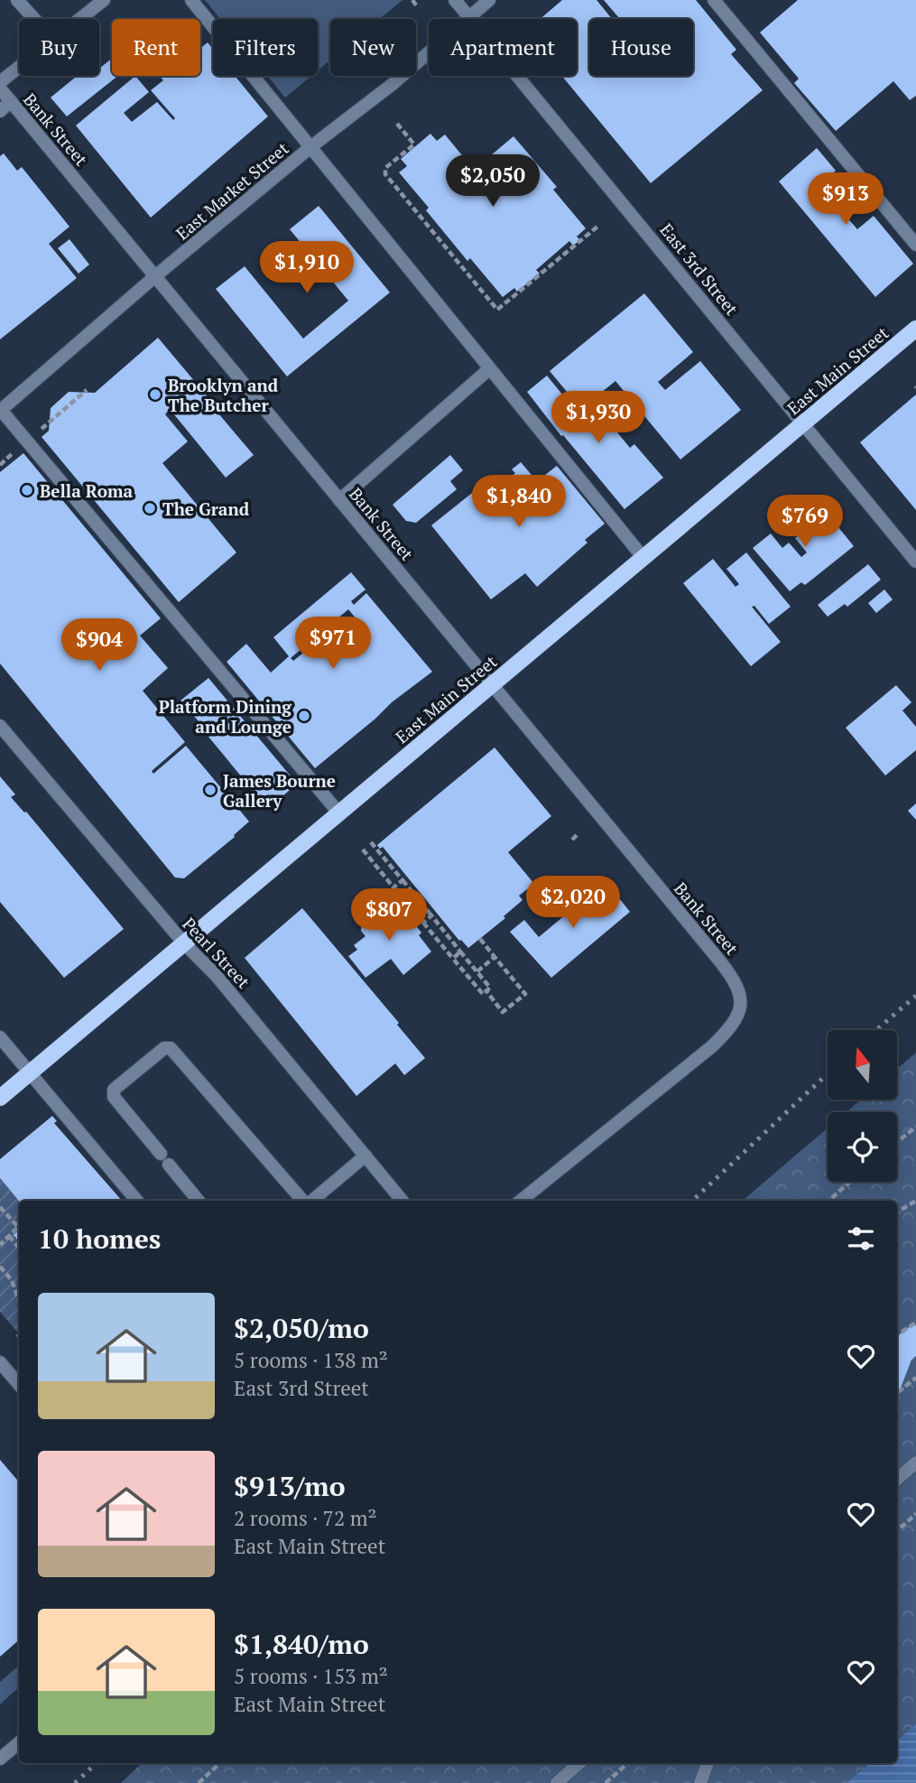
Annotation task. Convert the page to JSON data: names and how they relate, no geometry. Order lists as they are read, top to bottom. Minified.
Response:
{"streets":{"main road":["East Main Street"],"street":["Bank Street","East Market Street","East 3rd Street","Pearl Street"]},"crossings":[["Bank Street","East Market Street"],["Bank Street","East Main Street"],["East Market Street","East 3rd Street"],["East 3rd Street","East Main Street"],["East Main Street","Pearl Street"]],"places":["Brooklyn and The Butcher","Bella Roma","The Grand","Platform Dining and Lounge","James Bourne Gallery"],"north":"top","page":{"chip":["Buy","Rent","Filters","New","Apartment","House"],"price":["$2,050","$913","$1,910","$1,930","$1,840","$769","$971","$904","$2,020","$807"],"heading":"10 homes","list":[{"name":"$2,050/mo","note":"5 rooms · 138 m² · East 3rd Street"},{"name":"$913/mo","note":"2 rooms · 72 m² · East Main Street"},{"name":"$1,840/mo","note":"5 rooms · 153 m² · East Main Street"}]}}
